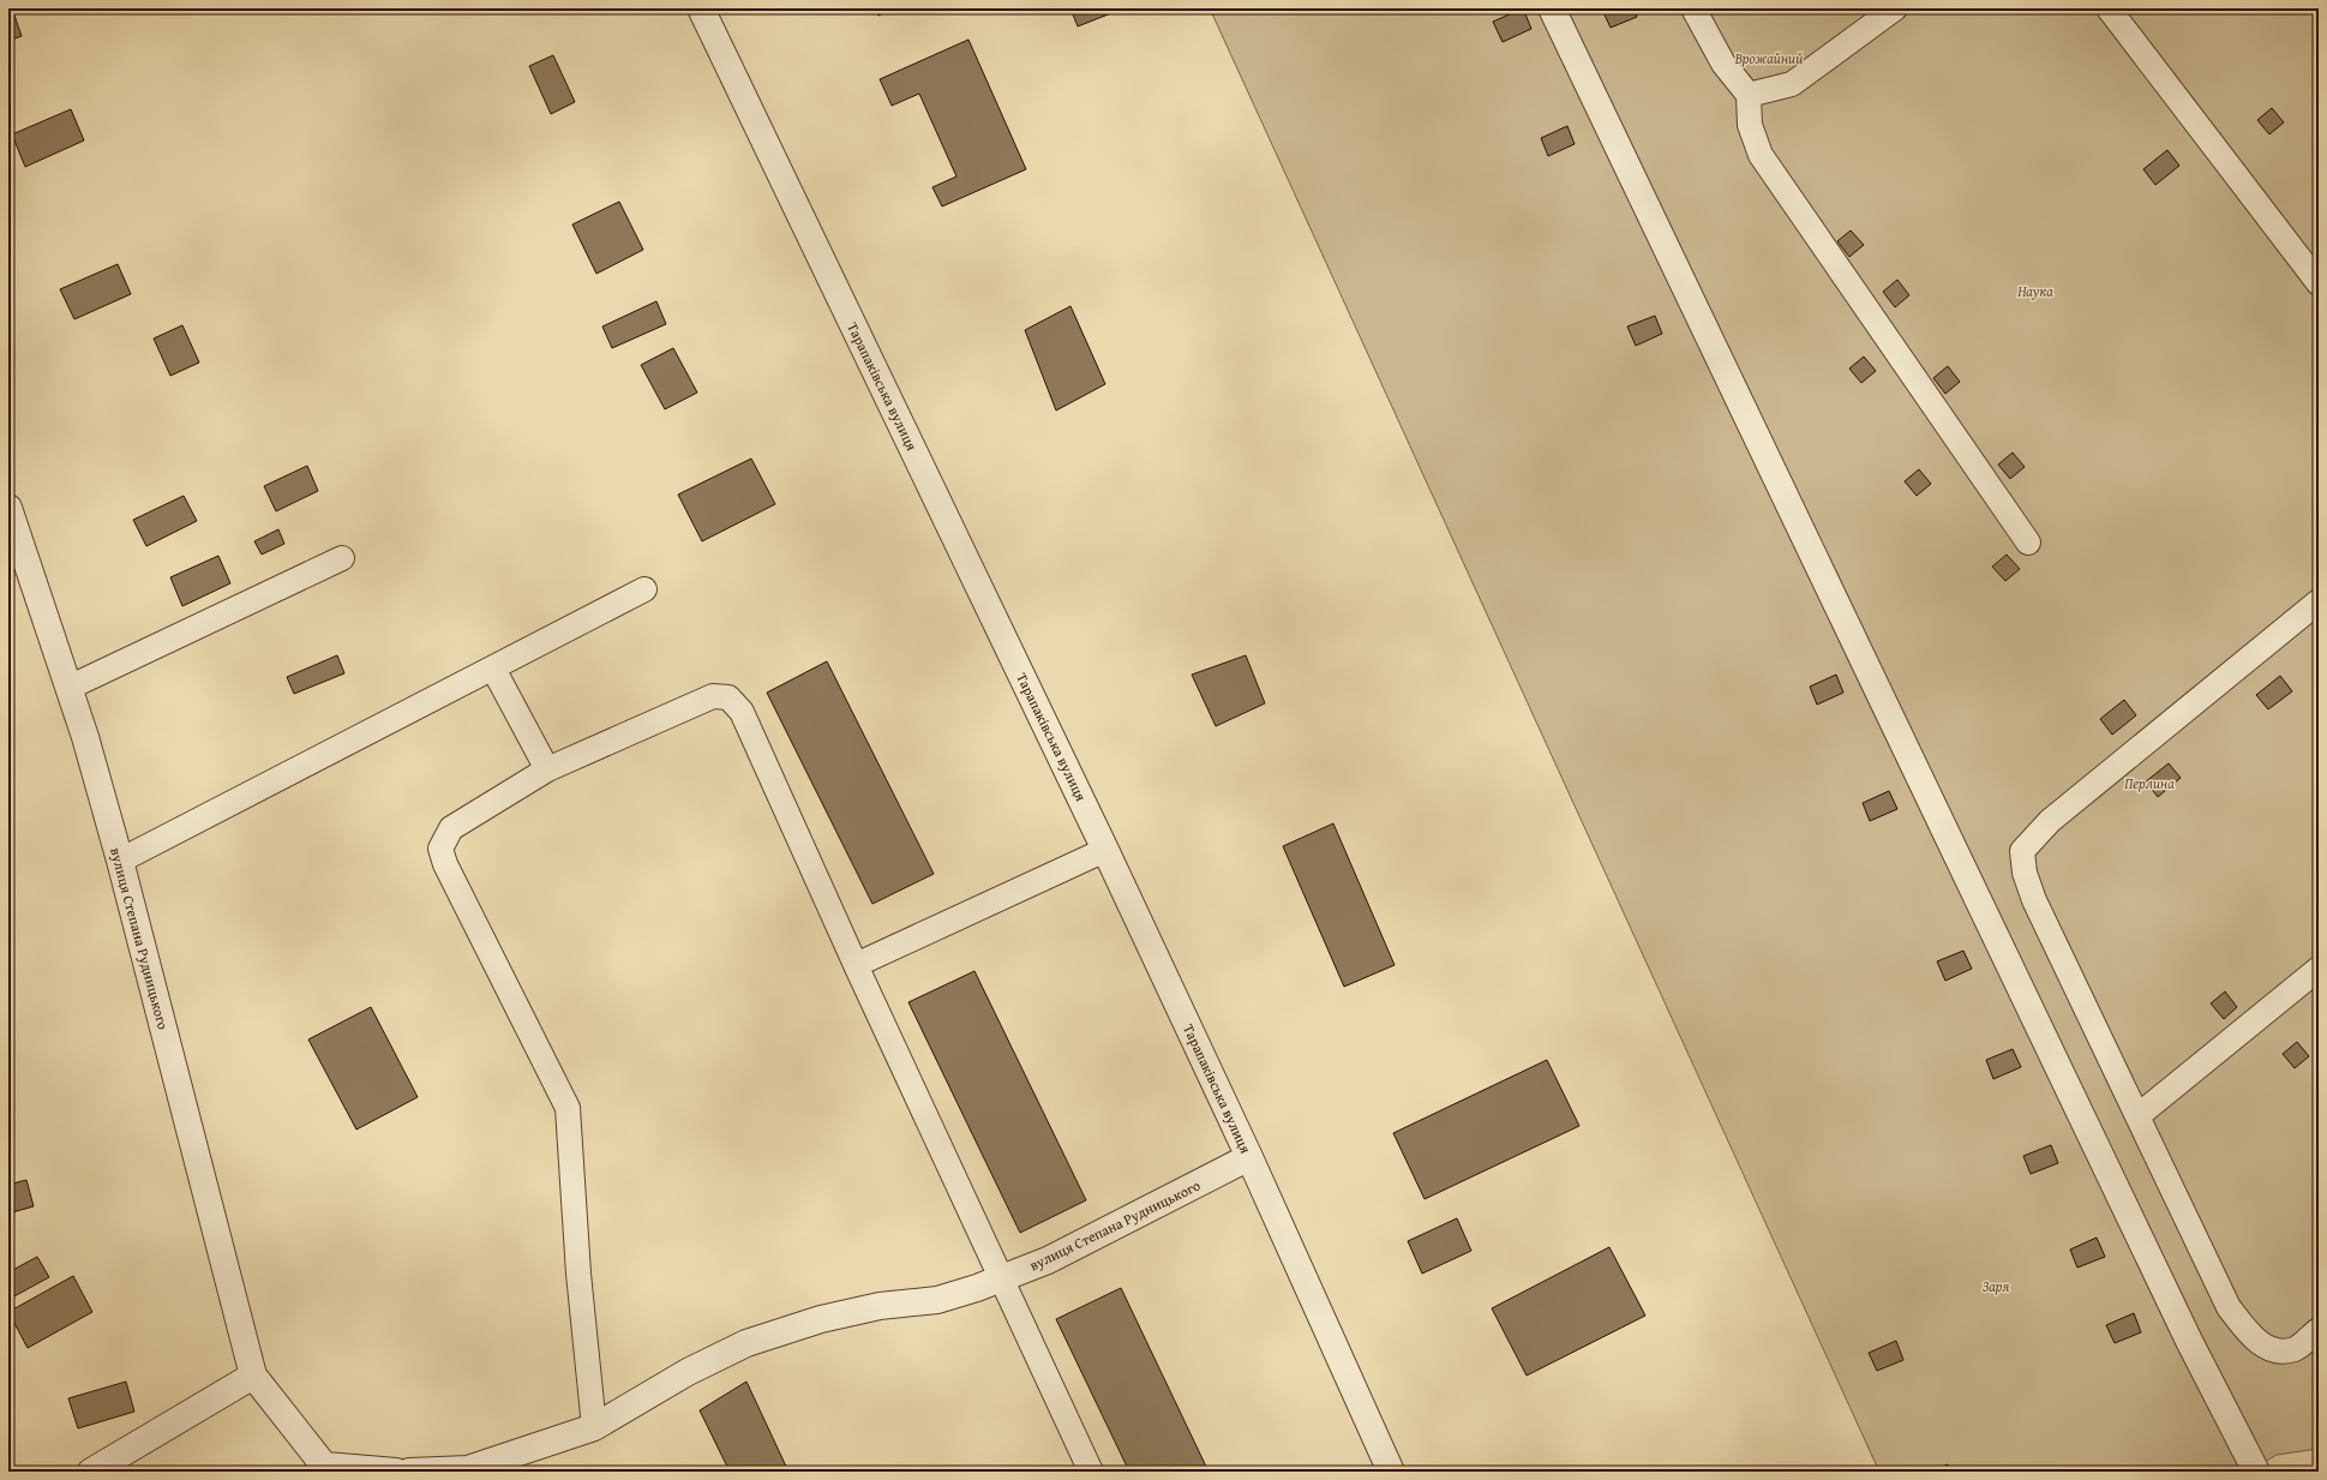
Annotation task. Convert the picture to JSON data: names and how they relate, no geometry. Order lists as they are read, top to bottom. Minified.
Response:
{"streets":{"street":["Тарапаківська вулиця","вулиця Степана Рудницького"]},"crossings":[["Тарапаківська вулиця","вулиця Степана Рудницького"]],"parks":["Врожайний","Наука","Перлина","Заря"]}
